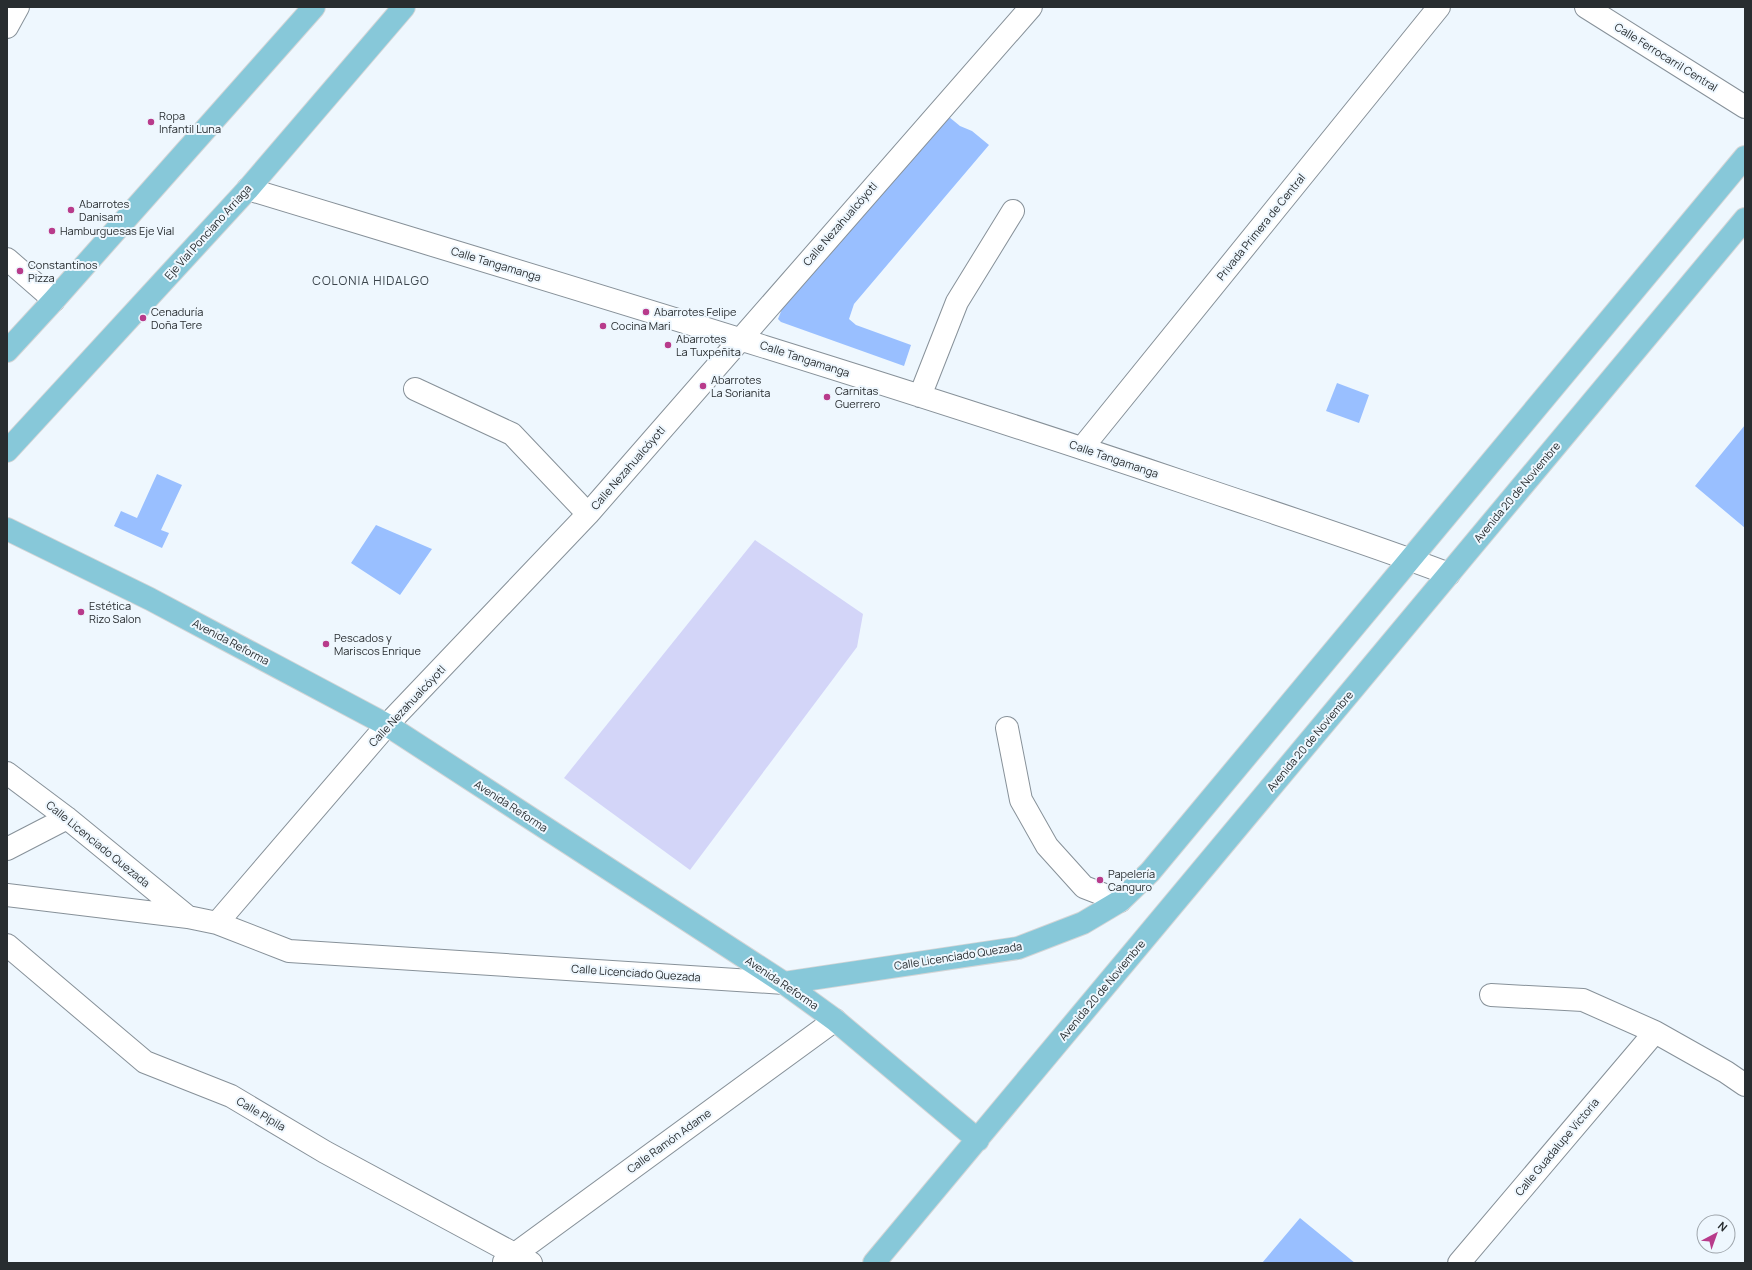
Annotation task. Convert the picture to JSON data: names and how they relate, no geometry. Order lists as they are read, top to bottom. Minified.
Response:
{"streets":{"main road":["Eje Vial Ponciano Arriaga","Avenida 20 de Noviembre","Avenida Reforma","Calle Licenciado Quezada"],"street":["Calle Ferrocarril Central","Calle Nezahualcóyotl","Privada Primera de Central","Calle Tangamanga","Calle Pípila","Calle Ramón Adame","Calle Guadalupe Victoria"]},"crossings":[["Calle Nezahualcóyotl","Calle Tangamanga"],["Calle Nezahualcóyotl","Avenida Reforma"],["Calle Nezahualcóyotl","Calle Licenciado Quezada"],["Privada Primera de Central","Calle Tangamanga"],["Eje Vial Ponciano Arriaga","Calle Tangamanga"],["Calle Tangamanga","Avenida 20 de Noviembre"],["Avenida 20 de Noviembre","Avenida Reforma"],["Avenida Reforma","Calle Licenciado Quezada"],["Avenida Reforma","Calle Ramón Adame"],["Calle Pípila","Calle Ramón Adame"]],"districts":["COLONIA HIDALGO"],"places":["Ropa Infantil Luna","Abarrotes Danisam","Hamburguesas Eje Vial","Constantinos Pizza","Abarrotes Felipe","Cenaduría Doña Tere","Cocina Mari","Abarrotes La Tuxpeñita","Abarrotes La Sorianita","Carnitas Guerrero","Estética Rizo Salon","Pescados y Mariscos Enrique","Papelería Canguro"],"north":"top right"}
